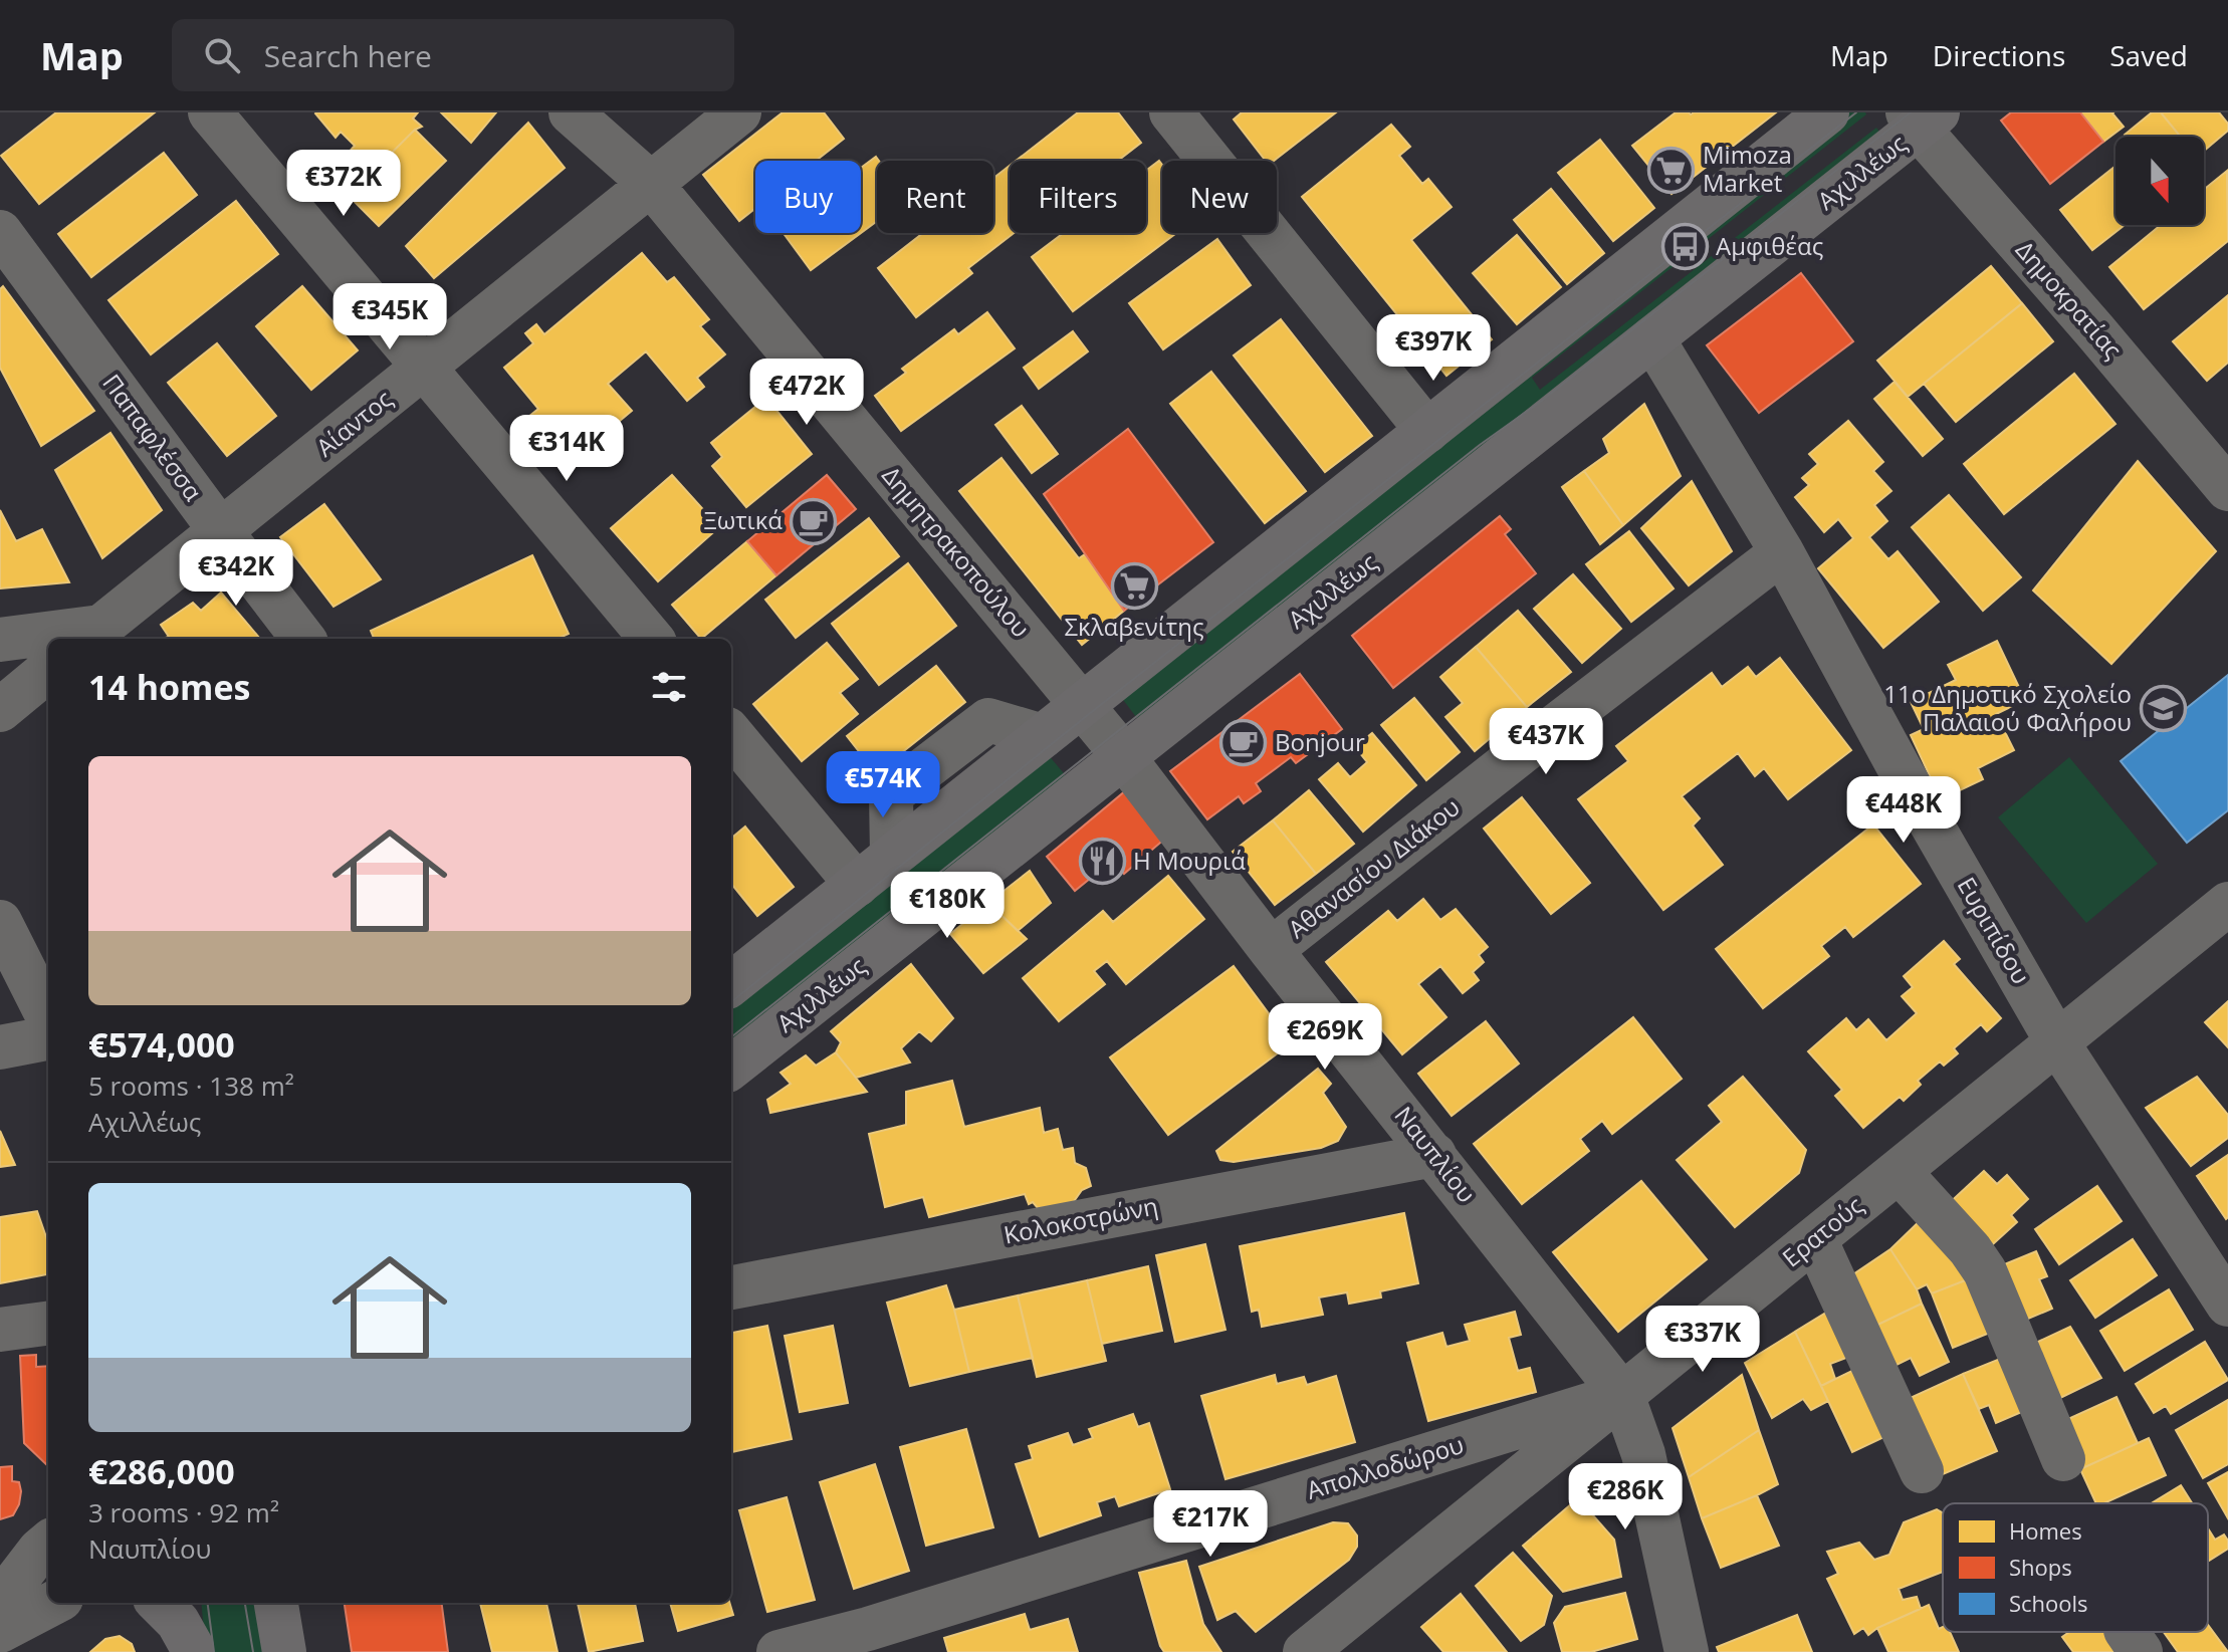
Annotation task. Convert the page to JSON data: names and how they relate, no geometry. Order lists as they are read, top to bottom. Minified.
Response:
{"streets":{"main road":["Αχιλλέως"],"street":["Δημοκρατίας","Αίαντος","Παπαφλέσσα","Δημητρακοπούλου","Αθανασίου Διάκου","Ευριπίδου","Ναυπλίου","Κολοκοτρώνη","Ερατούς","Απολλοδώρου"]},"crossings":[["Αχιλλέως","Δημοκρατίας"],["Αχιλλέως","Ευριπίδου"],["Αχιλλέως","Ναυπλίου"],["Αίαντος","Παπαφλέσσα"],["Αίαντος","Δημητρακοπούλου"],["Δημητρακοπούλου","Ναυπλίου"],["Αθανασίου Διάκου","Ευριπίδου"],["Αθανασίου Διάκου","Ναυπλίου"],["Ευριπίδου","Ερατούς"],["Ναυπλίου","Κολοκοτρώνη"],["Ναυπλίου","Ερατούς"],["Ναυπλίου","Απολλοδώρου"],["Ερατούς","Απολλοδώρου"]],"places":{"supermarket":["Mimoza Market","Σκλαβενίτης"],"bus stop":["Αμφιθέας"],"cafe":["Ξωτικά","Bonjour"],"school or university":["11ο Δημοτικό Σχολείο Παλαιού Φαλήρου"],"restaurant":["Η Μουριά"]},"legend":["Homes","Shops","Schools"],"north":"bottom","page":{"header":"Map","search":"Search here","nav":["Map","Directions","Saved"],"price":["€372K","€345K","€397K","€472K","€314K","€342K","€437K","€574K","€448K","€180K","€269K","€337K","€286K","€217K"],"chip":["Buy","Rent","Filters","New"],"heading":"14 homes","list":[{"name":"€574,000","note":"5 rooms · 138 m² · Αχιλλέως"},{"name":"€286,000","note":"3 rooms · 92 m² · Ναυπλίου"}]}}
